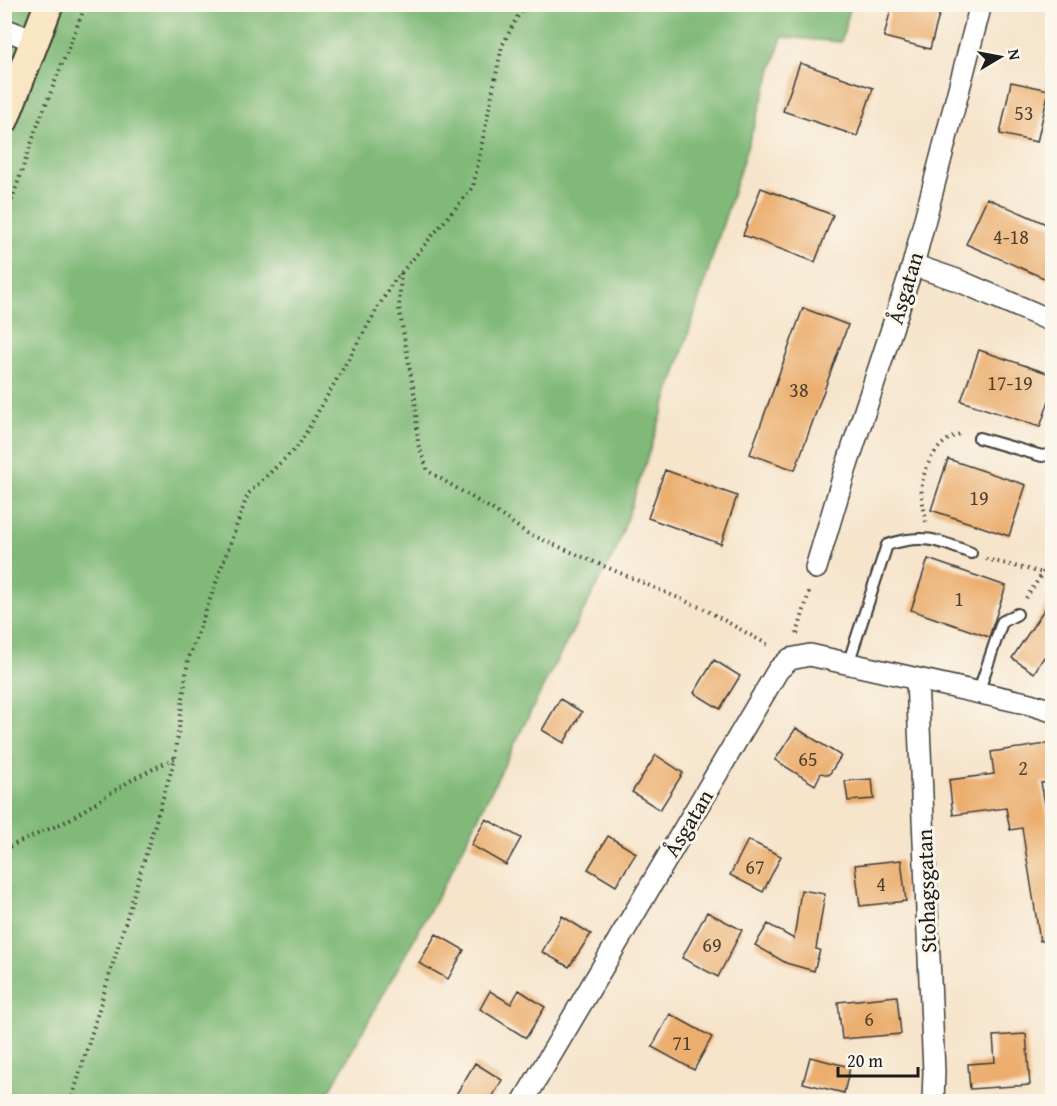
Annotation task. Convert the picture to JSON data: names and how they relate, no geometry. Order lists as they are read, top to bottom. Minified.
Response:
{"streets":{"street":["Åsgatan","Stohagsgatan"]},"house_numbers":["53","4-18","17-19","38","19","1","65","2","67","4","69","6","71"],"scale_bar":"20 m","north":"right"}
